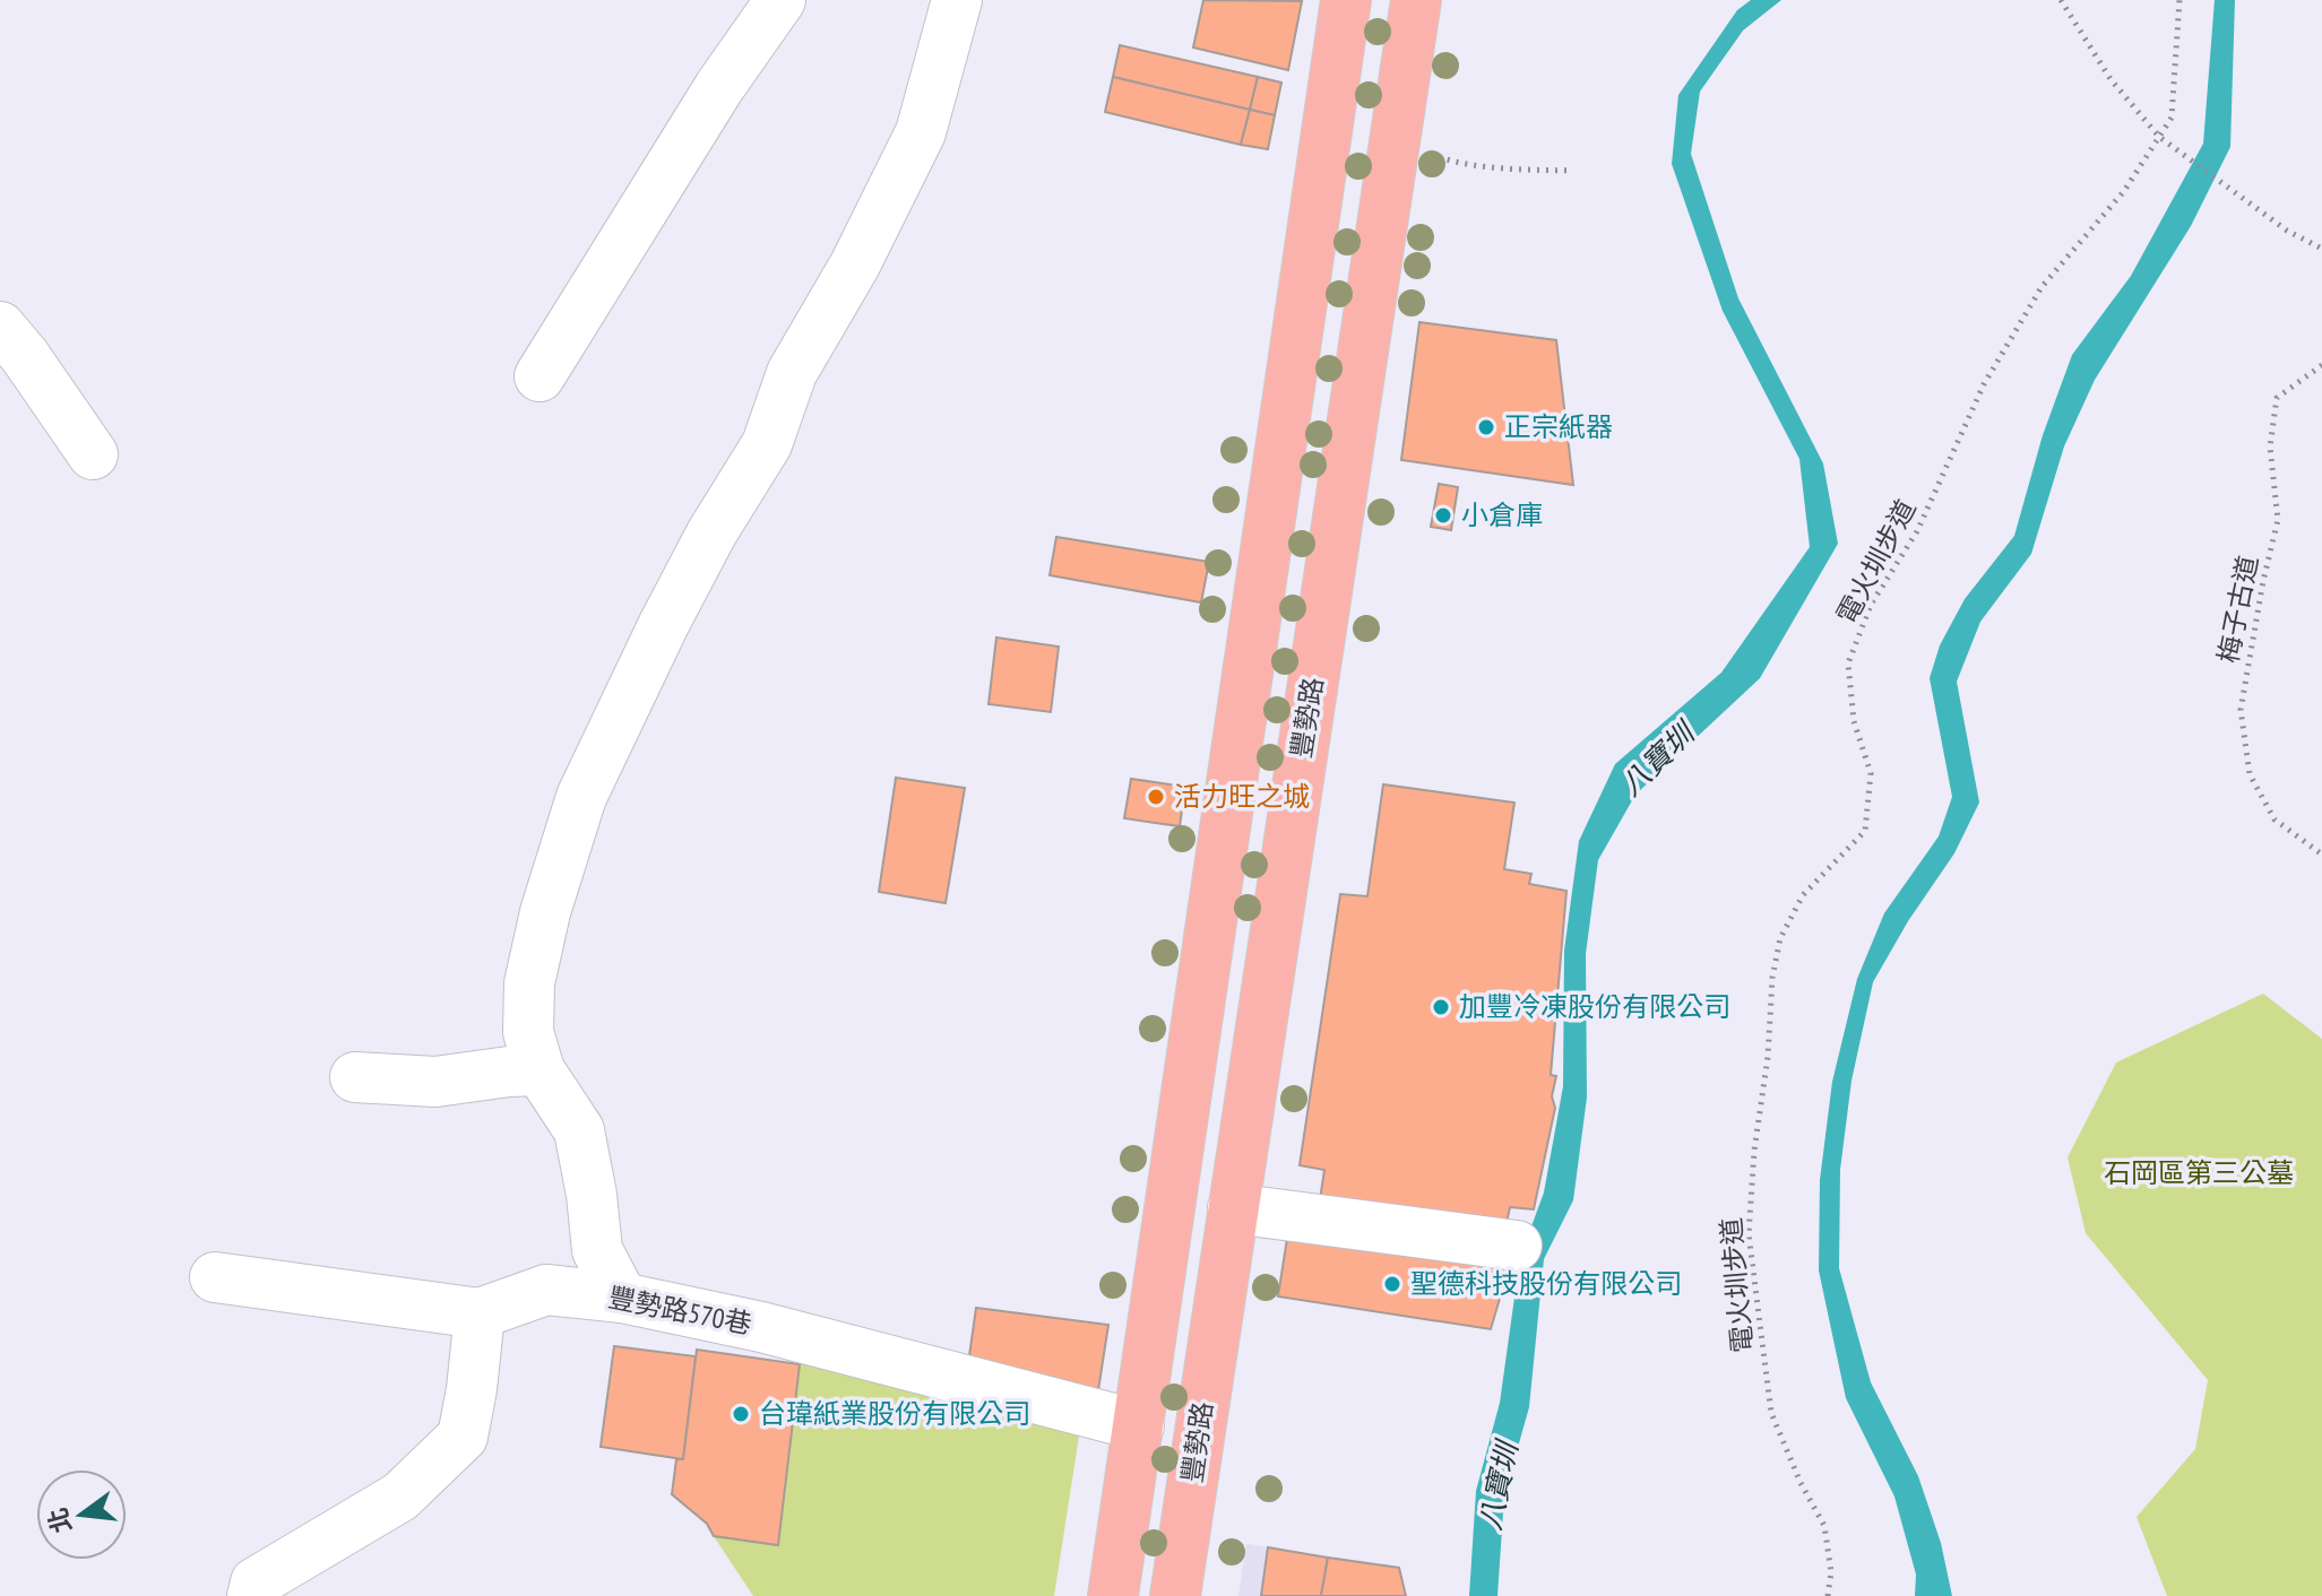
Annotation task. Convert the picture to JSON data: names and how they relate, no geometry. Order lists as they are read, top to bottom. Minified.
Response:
{"streets":{"main road":["豐勢路"],"lane":["豐勢路570巷"],"path":["電火圳步道","梅子古道"]},"water":["八寶圳"],"parks":["石岡區第三公墓"],"places":["正宗紙器","小倉庫","活力旺之城","加豐冷凍股份有限公司","聖德科技股份有限公司","台瑋紙業股份有限公司"],"north":"left"}
